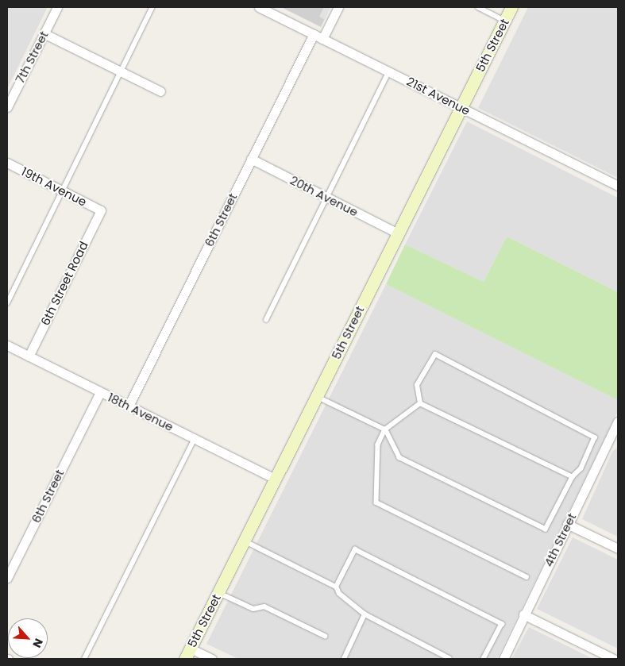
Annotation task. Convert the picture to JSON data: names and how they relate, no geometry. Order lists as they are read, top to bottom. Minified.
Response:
{"streets":{"main road":["5th Street"],"street":["7th Street","21st Avenue","19th Avenue","20th Avenue","6th Street","6th Street Road","18th Avenue","4th Street"]},"crossings":[["5th Street","21st Avenue"],["5th Street","20th Avenue"],["5th Street","18th Avenue"],["21st Avenue","6th Street"],["19th Avenue","6th Street Road"],["20th Avenue","6th Street"],["6th Street","18th Avenue"],["6th Street Road","18th Avenue"]],"north":"bottom right"}
